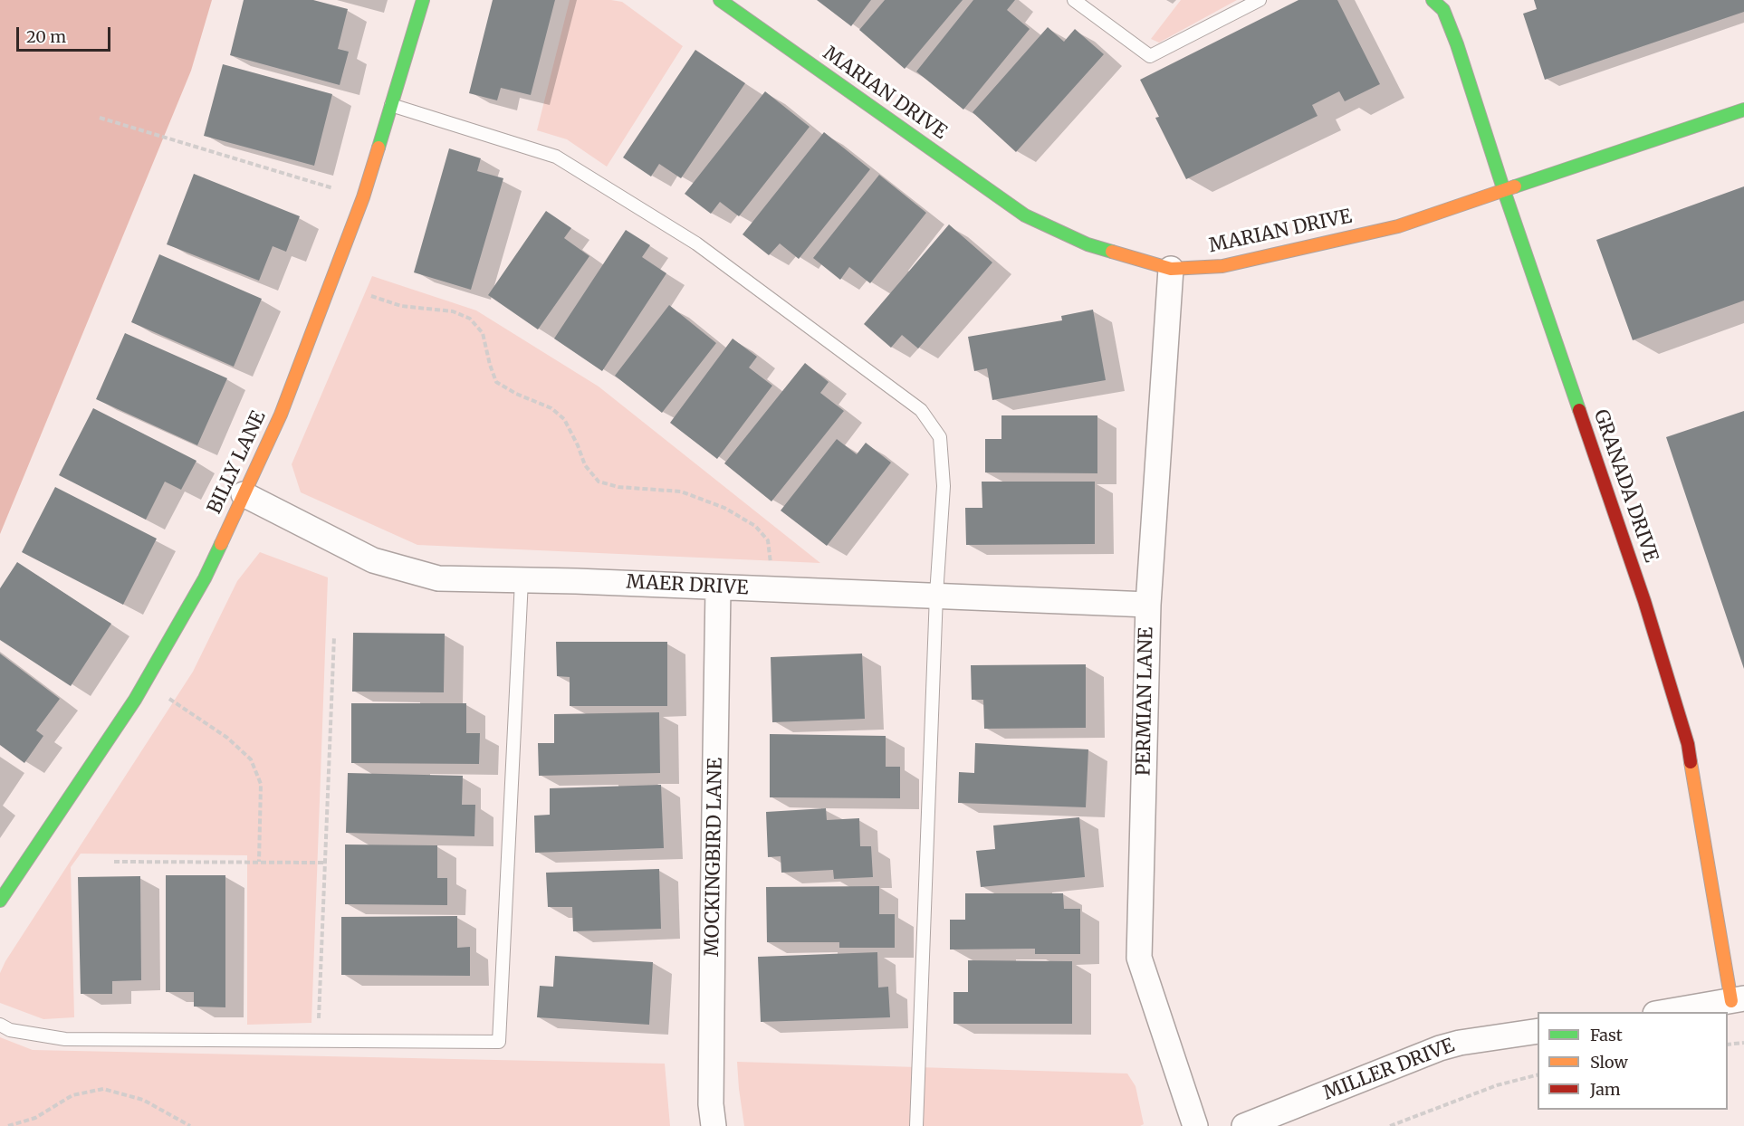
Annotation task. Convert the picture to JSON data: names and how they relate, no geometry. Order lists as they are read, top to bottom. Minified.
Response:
{"streets":{"street":["MARIAN DRIVE","BILLY LANE","GRANADA DRIVE","MAER DRIVE","PERMIAN LANE","MOCKINGBIRD LANE","MILLER DRIVE"]},"crossings":[["MARIAN DRIVE","GRANADA DRIVE"],["MARIAN DRIVE","PERMIAN LANE"],["BILLY LANE","MAER DRIVE"],["MAER DRIVE","PERMIAN LANE"],["MAER DRIVE","MOCKINGBIRD LANE"]],"legend":["Fast","Slow","Jam"],"scale_bar":"20 m"}
